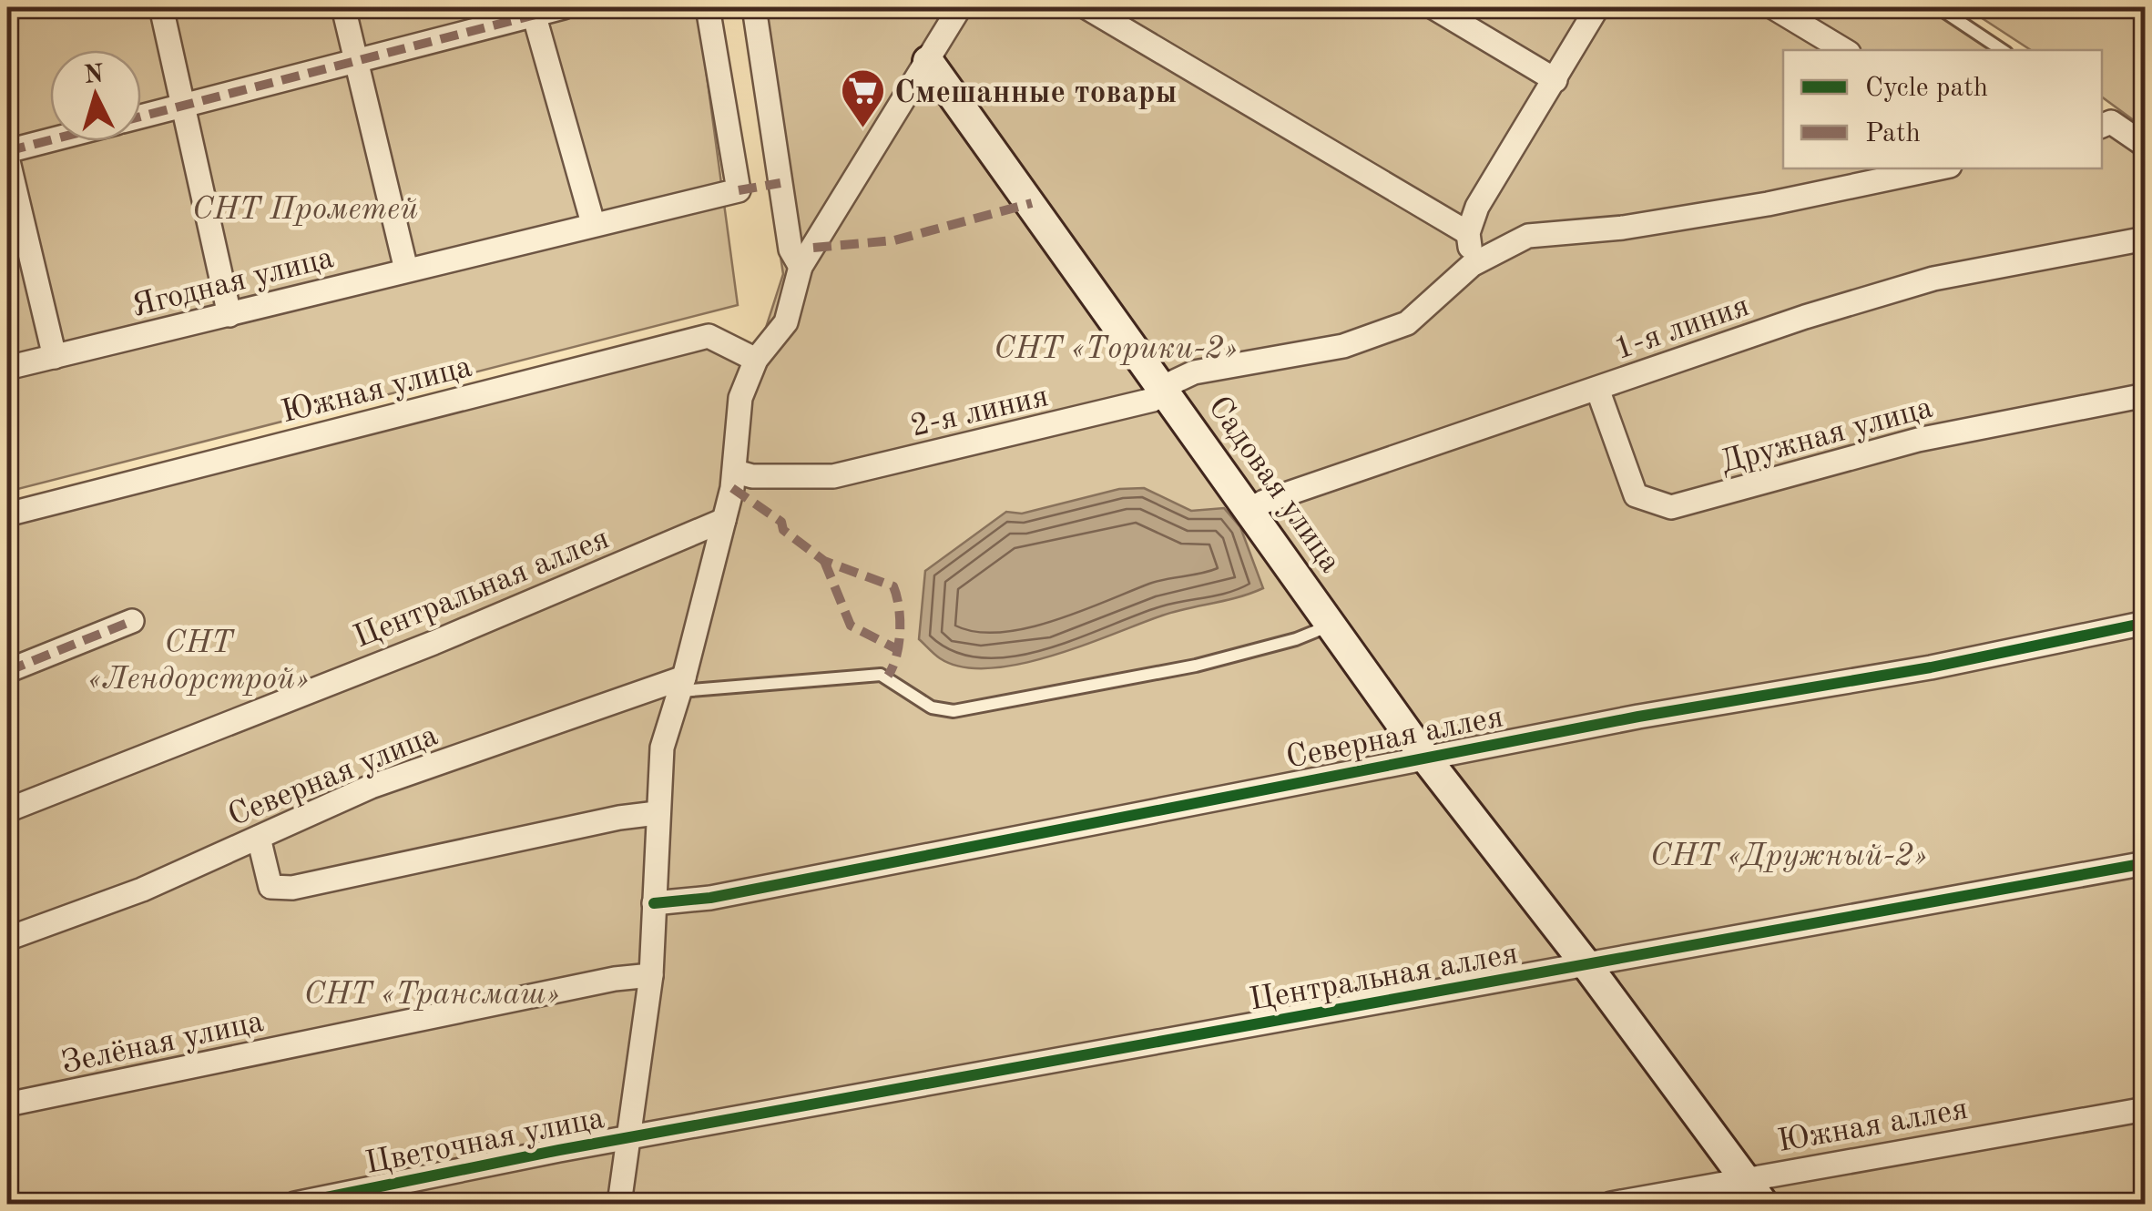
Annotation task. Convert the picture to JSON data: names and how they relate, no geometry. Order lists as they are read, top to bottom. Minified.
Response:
{"streets":{"street":["Ягодная улица","1-я линия","Южная улица","2-я линия","Дружная улица","Садовая улица","Центральная аллея","Северная аллея","Северная улица","Зелёная улица","Южная аллея","Цветочная улица"]},"crossings":[["1-я линия","Дружная улица"],["1-я линия","Садовая улица"],["2-я линия","Садовая улица"],["Садовая улица","Центральная аллея"],["Садовая улица","Северная аллея"],["Садовая улица","Южная аллея"],["Центральная аллея","Цветочная улица"]],"parks":["СНТ Прометей","СНТ «Торики-2»","СНТ «Лендорстрой»","СНТ «Дружный-2»","СНТ «Трансмаш»"],"places":{"supermarket":["Смешанные товары"]},"legend":["Cycle path","Path"],"north":"top"}
